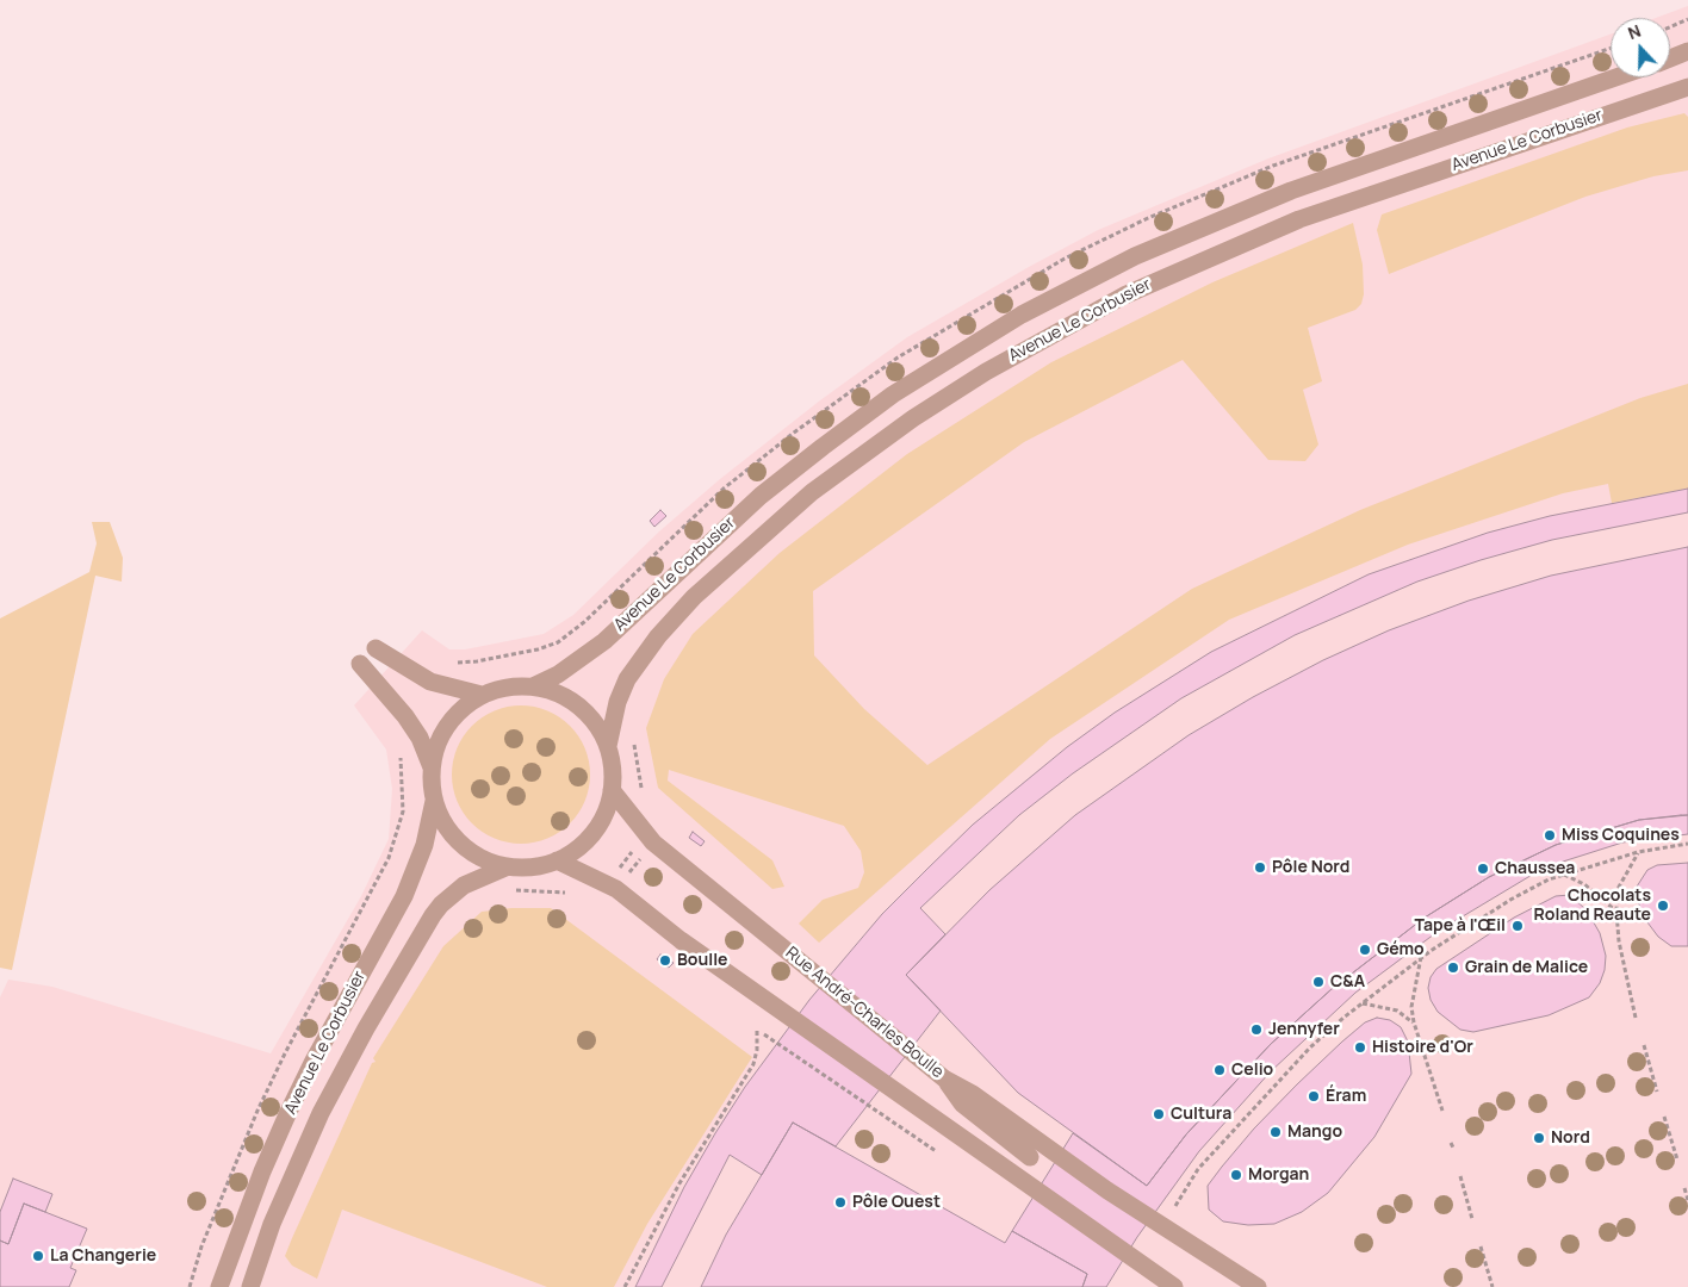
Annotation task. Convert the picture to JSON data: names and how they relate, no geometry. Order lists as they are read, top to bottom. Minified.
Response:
{"streets":{"street":["Avenue Le Corbusier","Rue André-Charles Boulle"]},"crossings":[["Avenue Le Corbusier","Rue André-Charles Boulle"]],"places":["Miss Coquines","Pôle Nord","Chaussea","Chocolats Roland Reaute","Tape à l'Œil","Gémo","Boulle","Grain de Malice","C&A","Jennyfer","Histoire d'Or","Celio","Éram","Cultura","Mango","Nord","Morgan","Pôle Ouest","La Changerie"],"north":"top"}
